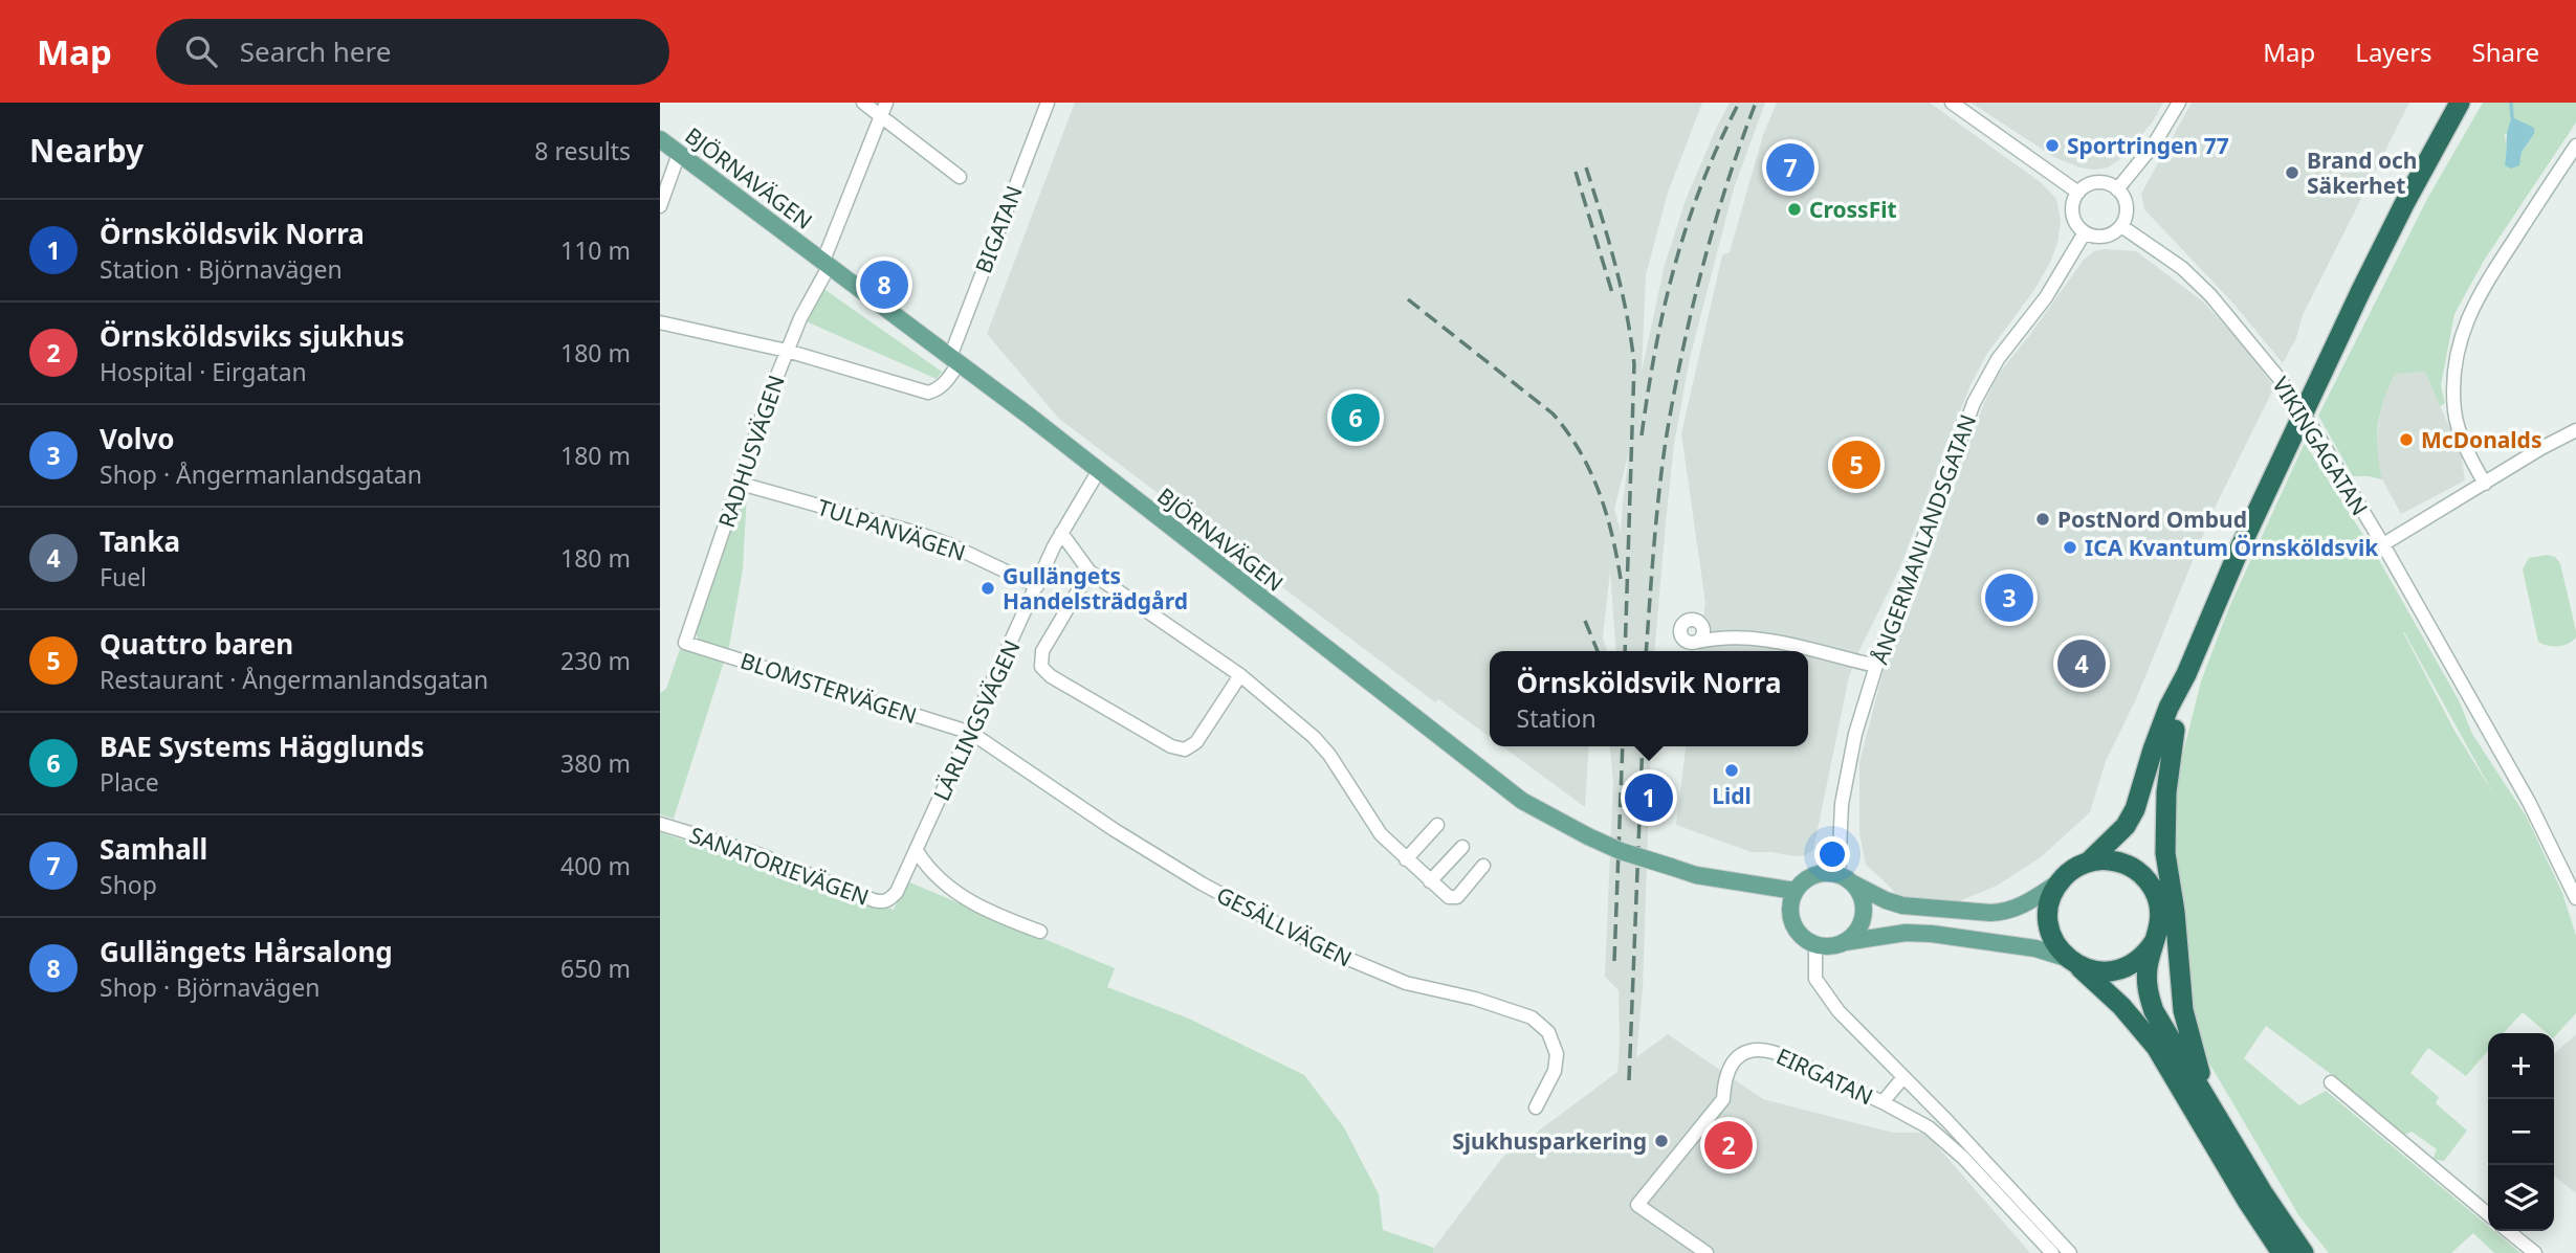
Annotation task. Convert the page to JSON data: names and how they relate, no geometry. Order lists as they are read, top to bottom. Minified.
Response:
{"streets":{"main road":["BJÖRNAVÄGEN"],"street":["BIGATAN","VIKINGAGATAN","RADHUSVÄGEN","TULPANVÄGEN","ÅNGERMANLANDSGATAN","BLOMSTERVÄGEN","LÄRLINGSVÄGEN","SANATORIEVÄGEN","GESÄLLVÄGEN","EIRGATAN"]},"crossings":[["BJÖRNAVÄGEN","BIGATAN"],["BJÖRNAVÄGEN","RADHUSVÄGEN"],["BJÖRNAVÄGEN","ÅNGERMANLANDSGATAN"],["BJÖRNAVÄGEN","LÄRLINGSVÄGEN"],["VIKINGAGATAN","ÅNGERMANLANDSGATAN"],["RADHUSVÄGEN","TULPANVÄGEN"],["RADHUSVÄGEN","BLOMSTERVÄGEN"],["TULPANVÄGEN","LÄRLINGSVÄGEN"],["BLOMSTERVÄGEN","LÄRLINGSVÄGEN"],["BLOMSTERVÄGEN","GESÄLLVÄGEN"],["LÄRLINGSVÄGEN","SANATORIEVÄGEN"],["LÄRLINGSVÄGEN","GESÄLLVÄGEN"]],"places":["Sportringen 77","Brand och Säkerhet","CrossFit","McDonalds","PostNord Ombud","ICA Kvantum Örnsköldsvik","Gullängets Handelsträdgård","Lidl","Sjukhusparkering"],"page":{"header":"Map","search":"Search here","nav":["Map","Layers","Share"],"heading":["Nearby","8 results"],"pins":["7","8","6","5","3","4","1","2"],"list":[{"mark":"1","name":"Örnsköldsvik Norra","note":"Station · Björnavägen","value":"110 m"},{"mark":"2","name":"Örnsköldsviks sjukhus","note":"Hospital · Eirgatan","value":"180 m"},{"mark":"3","name":"Volvo","note":"Shop · Ångermanlandsgatan","value":"180 m"},{"mark":"4","name":"Tanka","note":"Fuel","value":"180 m"},{"mark":"5","name":"Quattro baren","note":"Restaurant · Ångermanlandsgatan","value":"230 m"},{"mark":"6","name":"BAE Systems Hägglunds","note":"Place","value":"380 m"},{"mark":"7","name":"Samhall","note":"Shop","value":"400 m"},{"mark":"8","name":"Gullängets Hårsalong","note":"Shop · Björnavägen","value":"650 m"}],"popup":["Örnsköldsvik Norra","Station"],"map_buttons":["+","−"]}}
